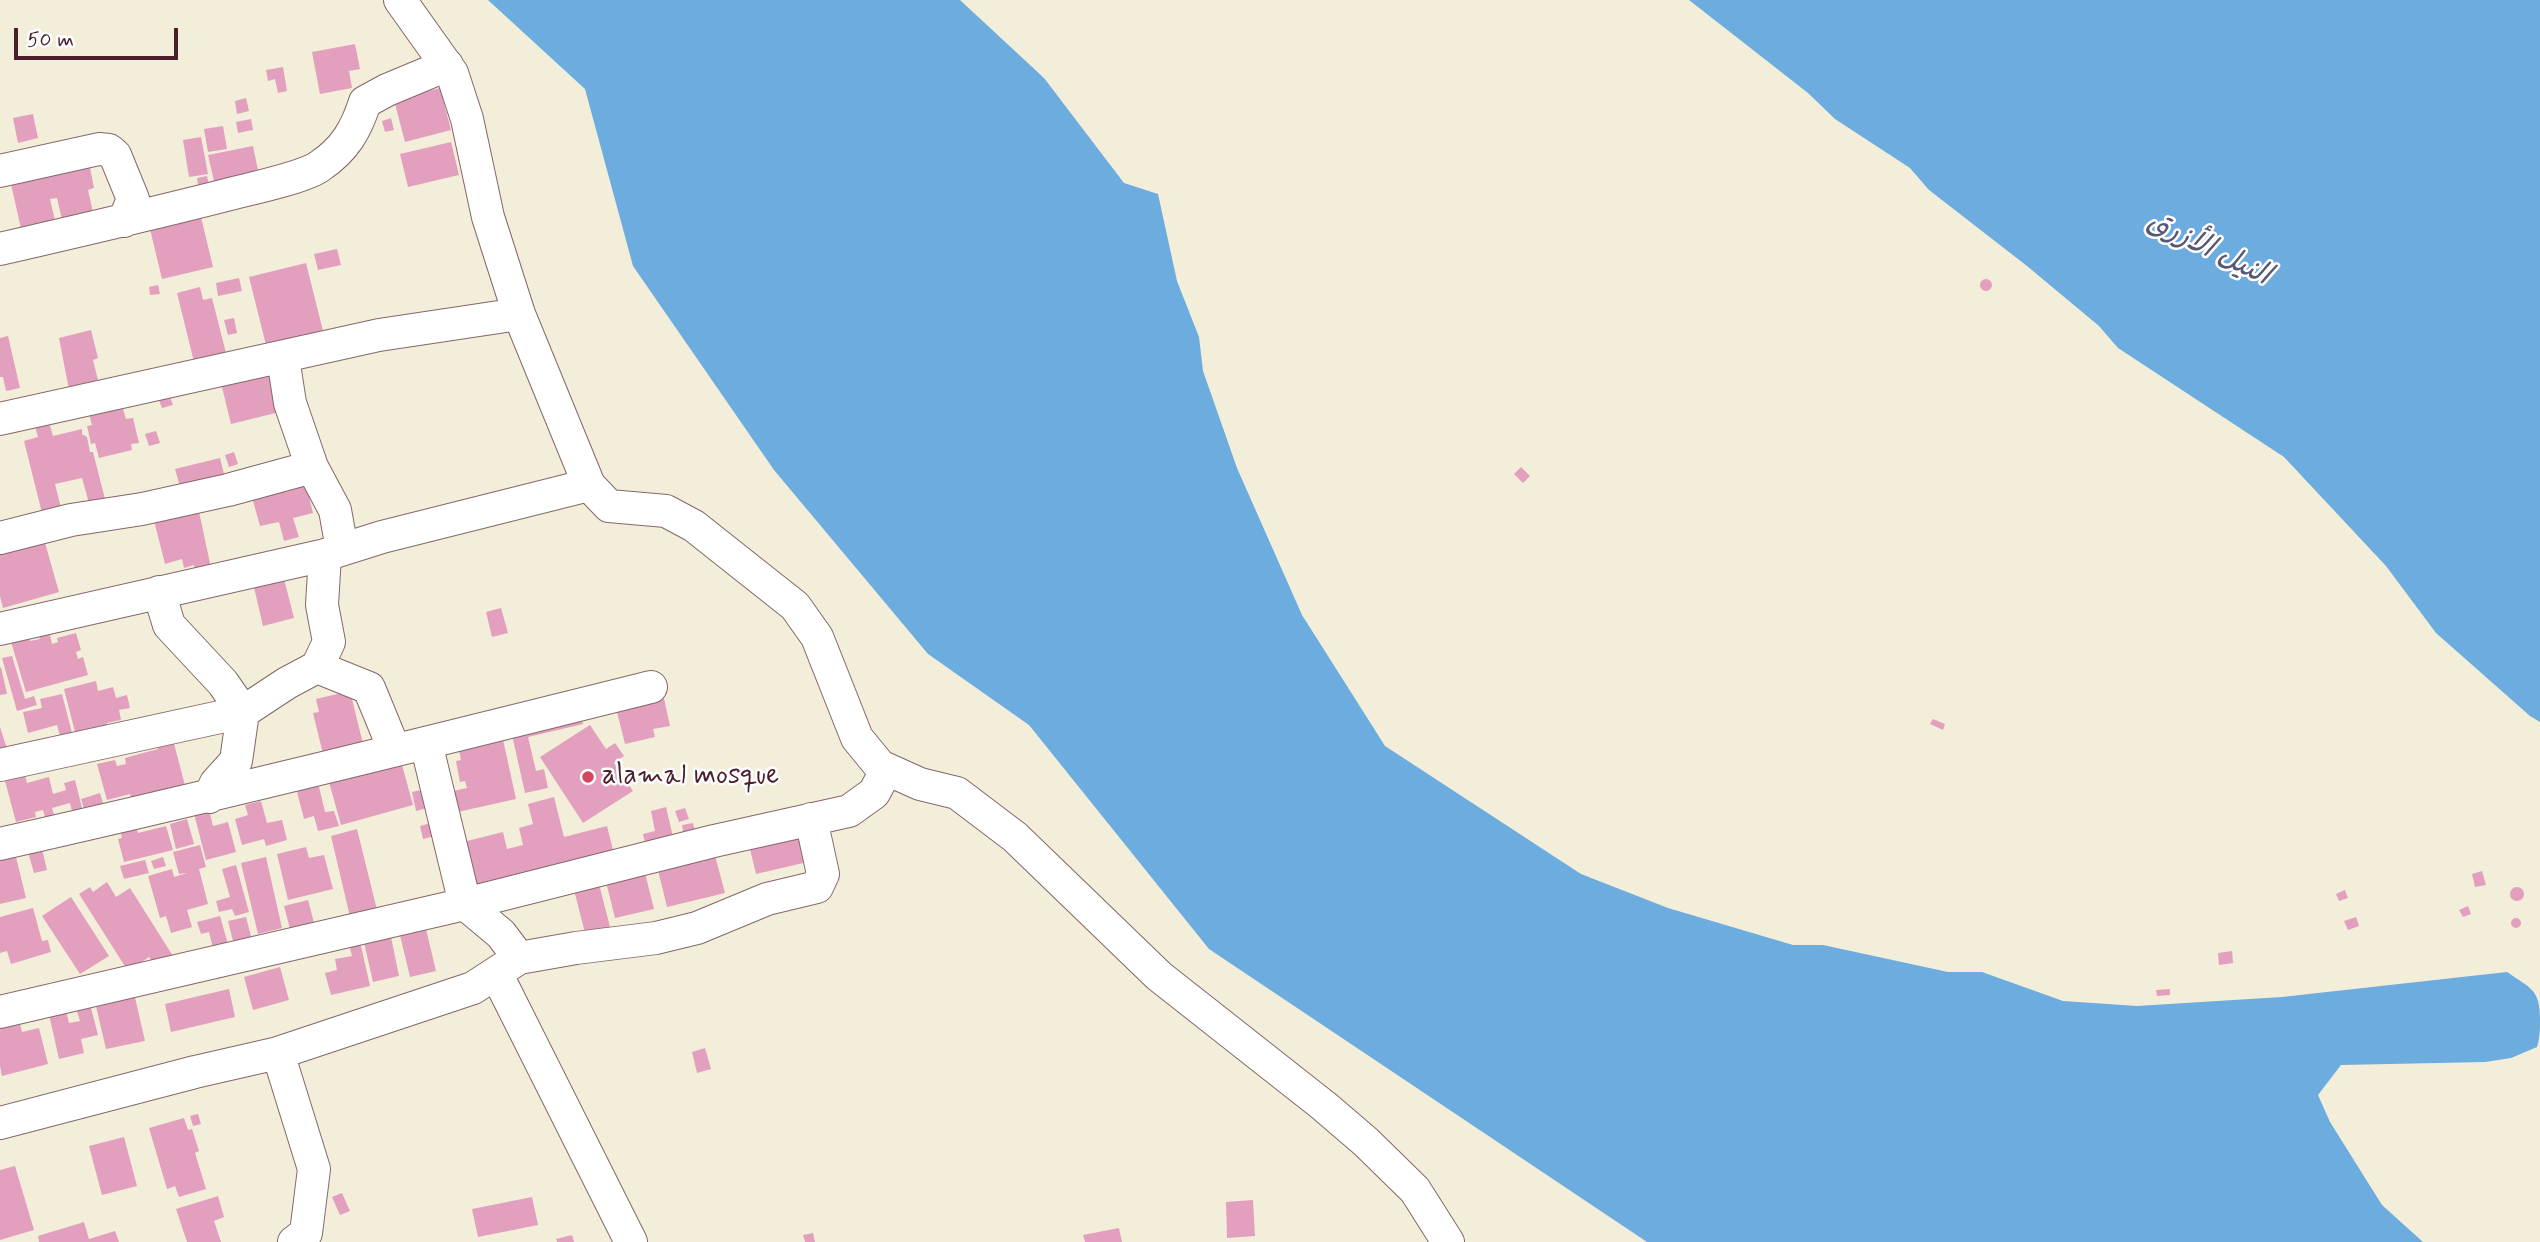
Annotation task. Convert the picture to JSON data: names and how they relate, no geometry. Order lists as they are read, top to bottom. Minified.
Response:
{"water":["النيل الأزرق"],"places":["alamal mosque"],"scale_bar":"50 m"}
